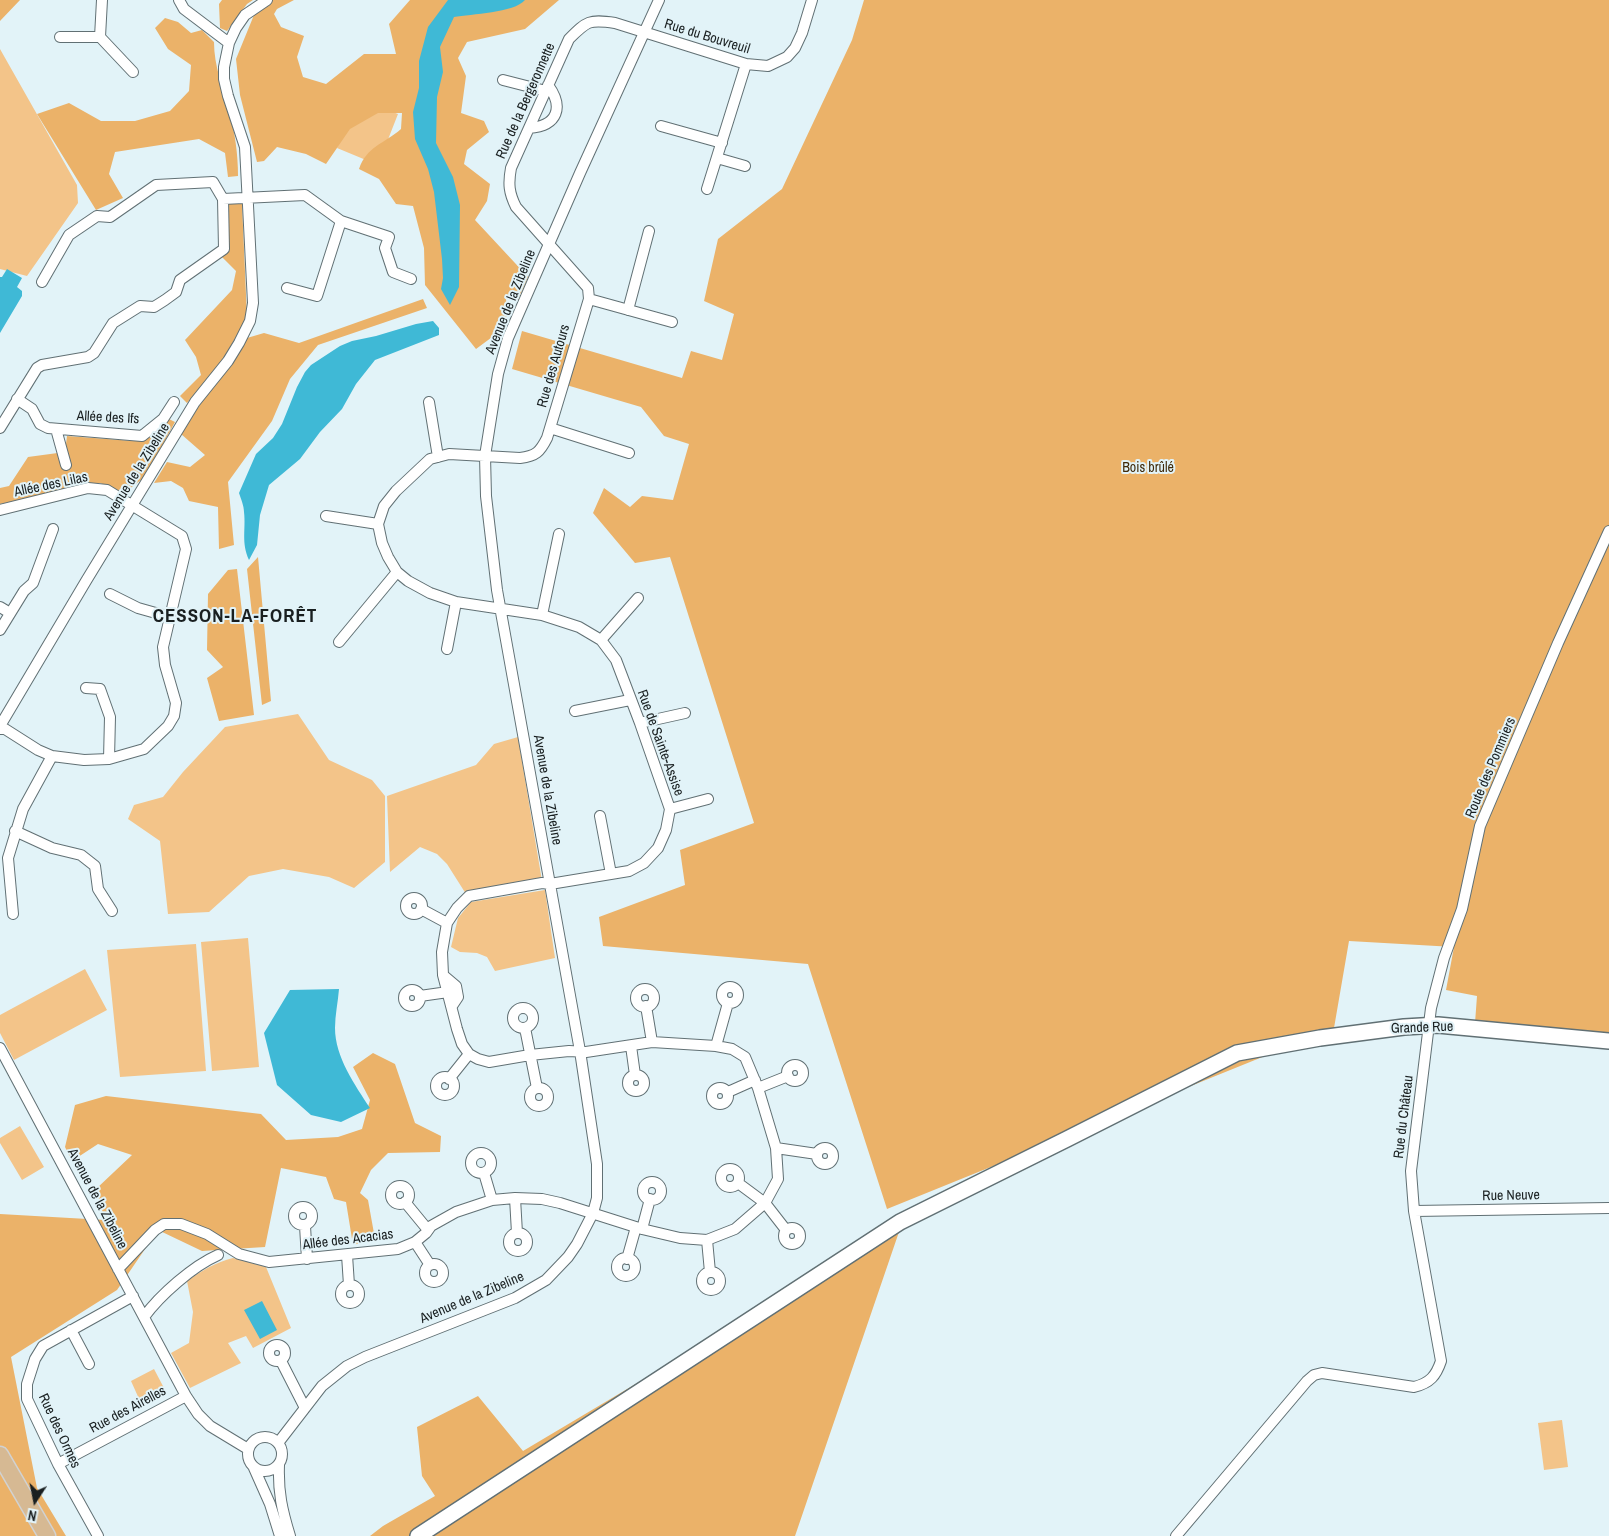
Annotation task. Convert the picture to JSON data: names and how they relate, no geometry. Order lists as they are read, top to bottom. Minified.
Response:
{"streets":{"main road":["Grande Rue"],"street":["Rue du Bouvreuil","Rue de la Bergeronnette","Avenue de la Zibeline","Rue des Autours","Allée des Ifs","Allée des Lilas","Rue de Sainte-Assise","Route des Pommiers","Rue du Château","Rue Neuve","Allée des Acacias","Rue des Airelles","Rue des Ormes"]},"crossings":[["Rue du Bouvreuil","Rue de la Bergeronnette"],["Rue du Bouvreuil","Avenue de la Zibeline"],["Rue de la Bergeronnette","Avenue de la Zibeline"],["Avenue de la Zibeline","Rue des Autours"],["Avenue de la Zibeline","Allée des Lilas"],["Avenue de la Zibeline","Rue de Sainte-Assise"],["Avenue de la Zibeline","Allée des Acacias"],["Avenue de la Zibeline","Rue des Airelles"],["Avenue de la Zibeline","Rue des Ormes"],["Route des Pommiers","Grande Rue"],["Route des Pommiers","Rue du Château"],["Grande Rue","Rue du Château"],["Rue du Château","Rue Neuve"],["Rue des Airelles","Rue des Ormes"]],"districts":["CESSON-LA-FORÊT"],"parks":["Bois brûlé"],"north":"bottom"}
